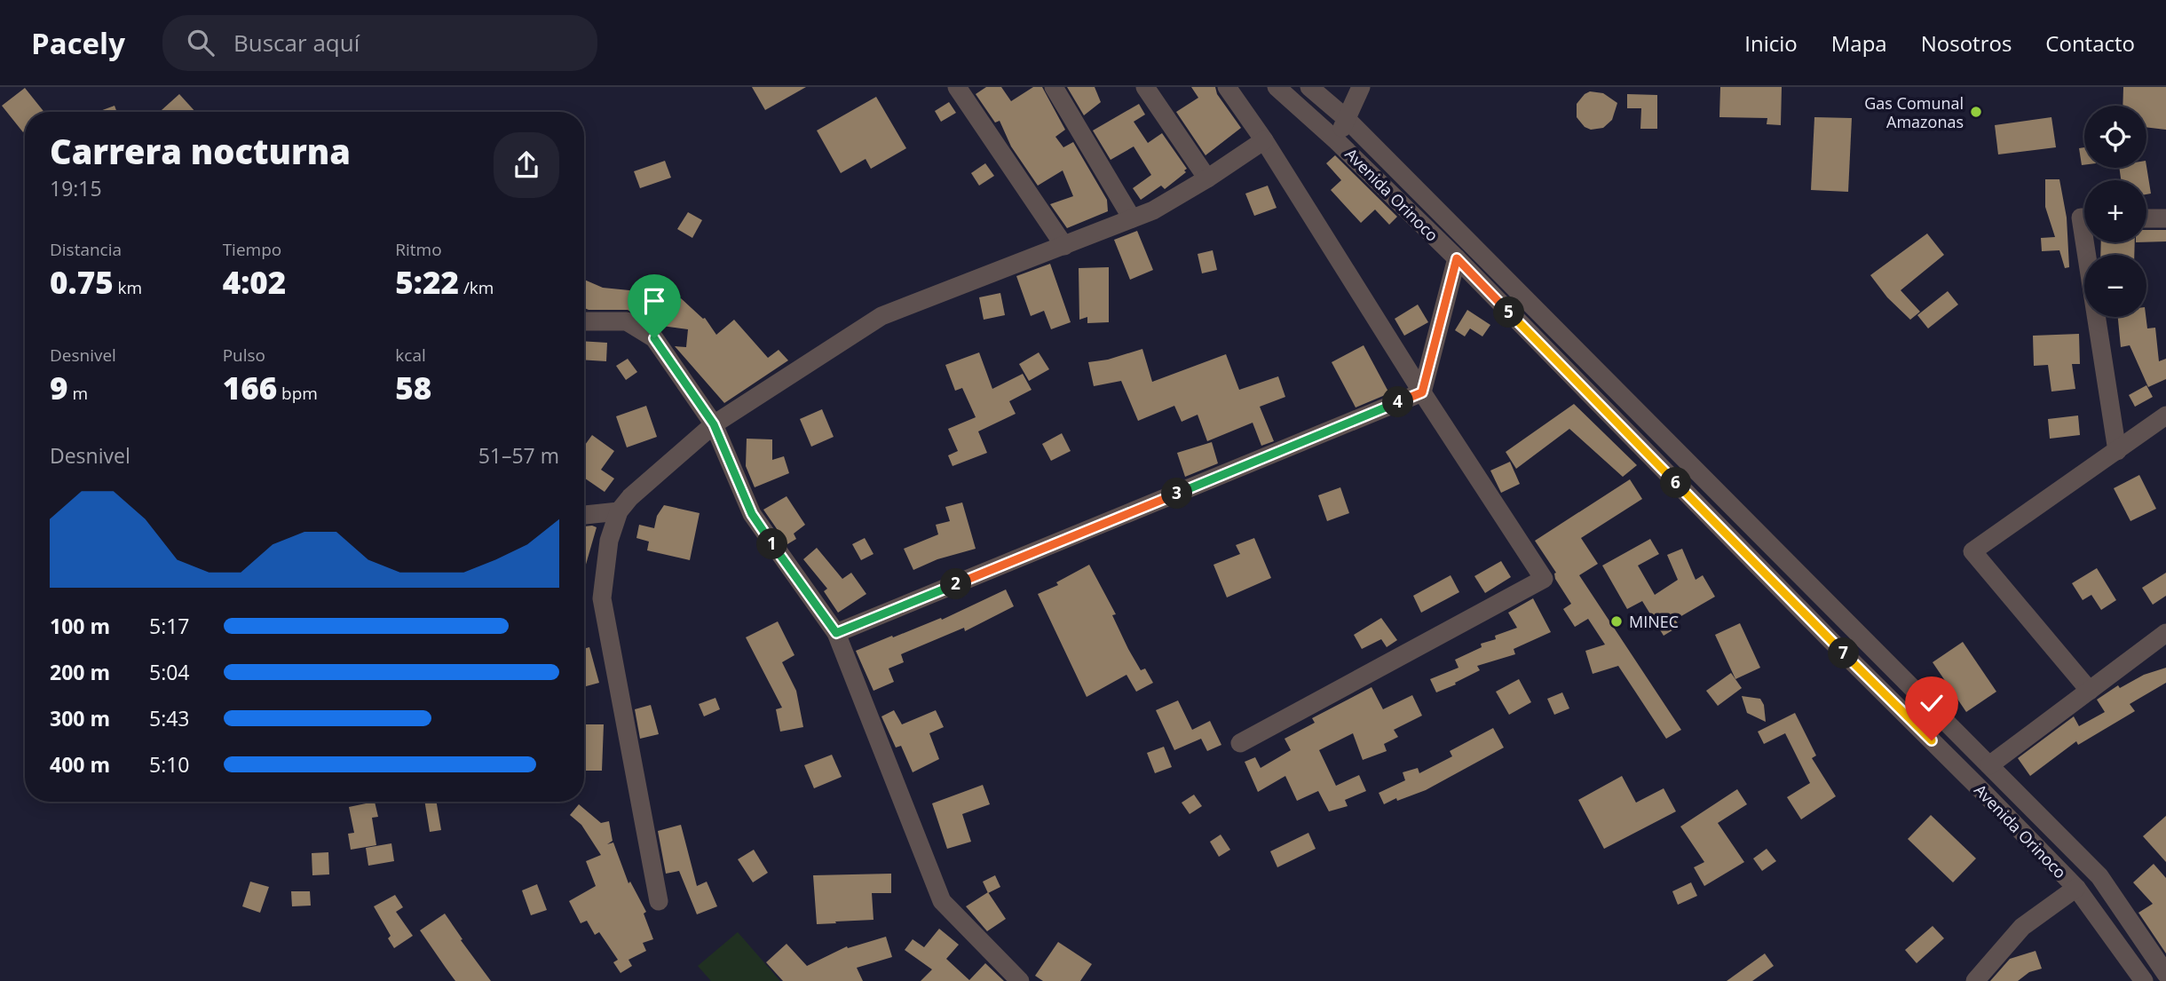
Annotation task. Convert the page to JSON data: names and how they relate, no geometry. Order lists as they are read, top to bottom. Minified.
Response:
{"streets":{"street":["Avenida Orinoco"]},"places":["Gas Comunal Amazonas","MINEC"],"page":{"header":"Pacely","search":"Buscar aquí","nav":["Inicio","Mapa","Nosotros","Contacto"],"map_buttons":["+","−"],"heading":["Carrera nocturna","19:15"],"stats":[["Distancia","0.75 km"],["Tiempo","4:02"],["Ritmo","5:22 /km"],["Desnivel","9 m"],["Pulso","166 bpm"],["kcal","58"]],"pins":["5","4","6","3","1","2","7"],"chart":["Desnivel","51–57 m"],"list":[{"name":"100 m","note":"5:17"},{"name":"200 m","note":"5:04"},{"name":"300 m","note":"5:43"},{"name":"400 m","note":"5:10"}]}}
